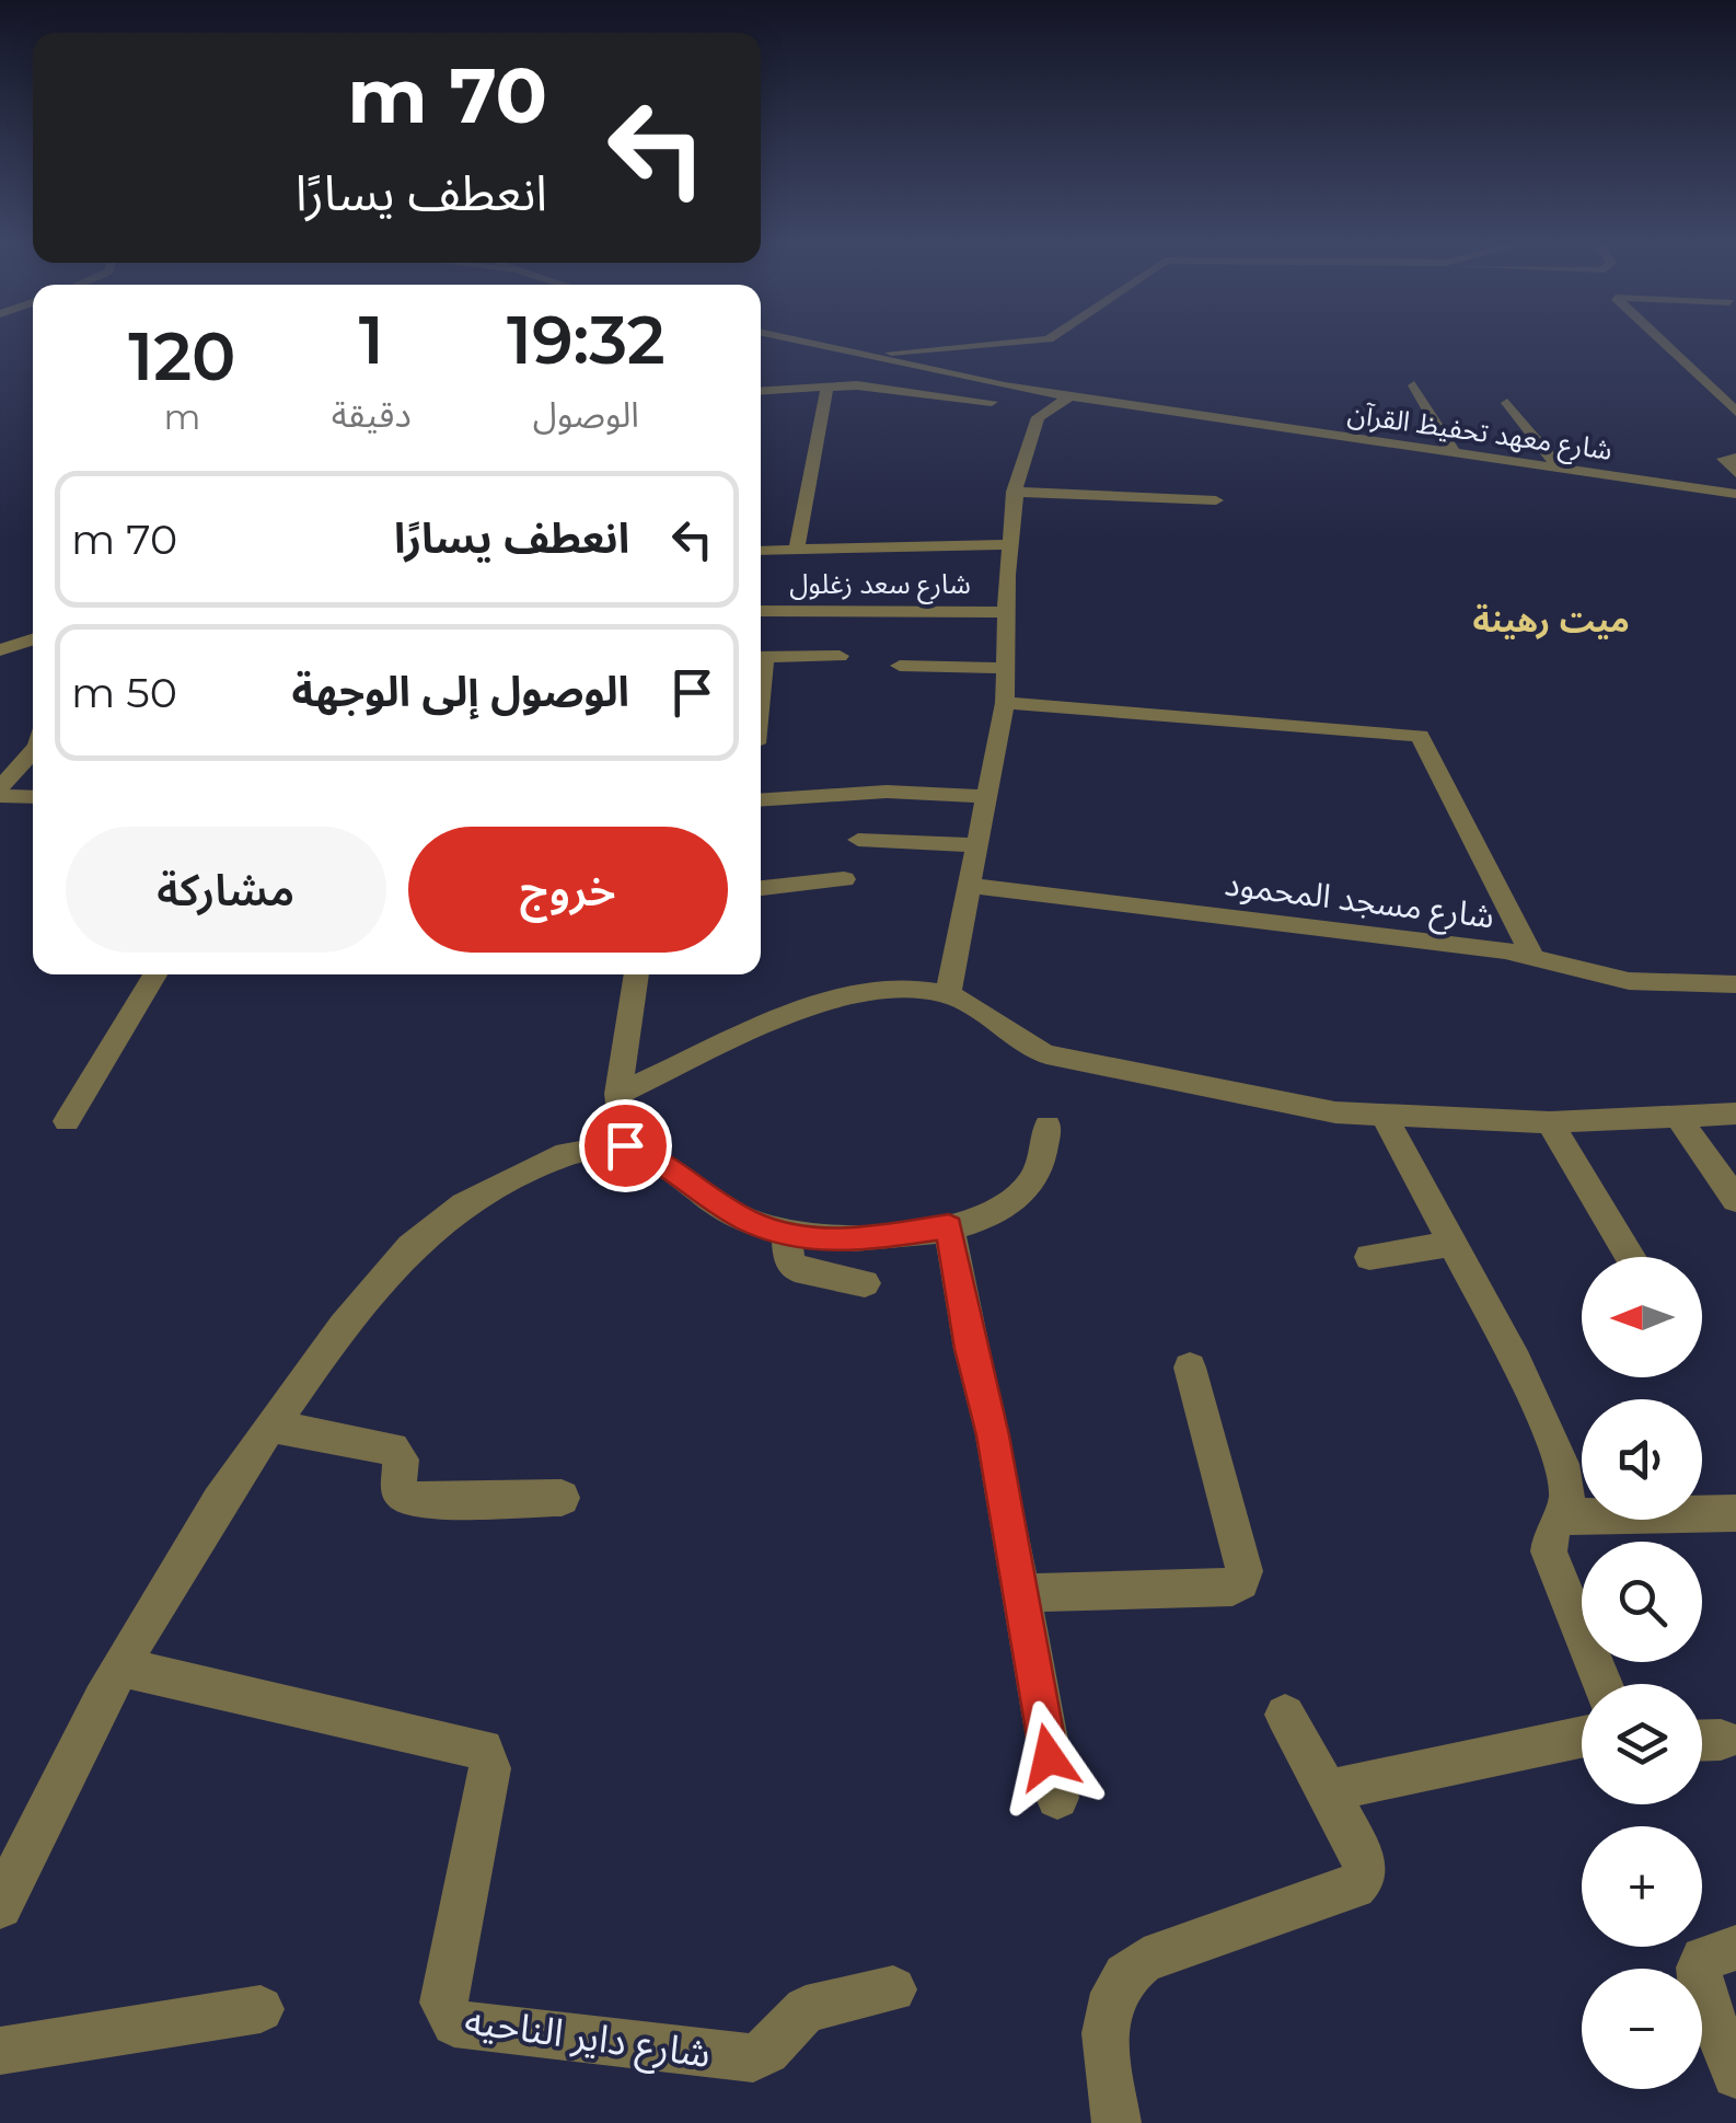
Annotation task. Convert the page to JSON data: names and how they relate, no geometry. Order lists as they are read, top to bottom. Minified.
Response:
{"streets":{"street":["شارع معهد تحفيظ القرآن","شارع سعد زغلول","شارع مسجد المحمود","شارع داير الناحيه"]},"districts":["ميت رهينة"],"north":"left","page":{"turn":["70 m","انعطف يسارًا"],"eta":["19:32","الوصول","1","دقيقة","120","m"],"list":[{"name":"انعطف يسارًا","value":"70 m"},{"name":"الوصول إلى الوجهة","value":"50 m"}],"buttons":["خروج","مشاركة"],"map_buttons":["+","−"]}}
